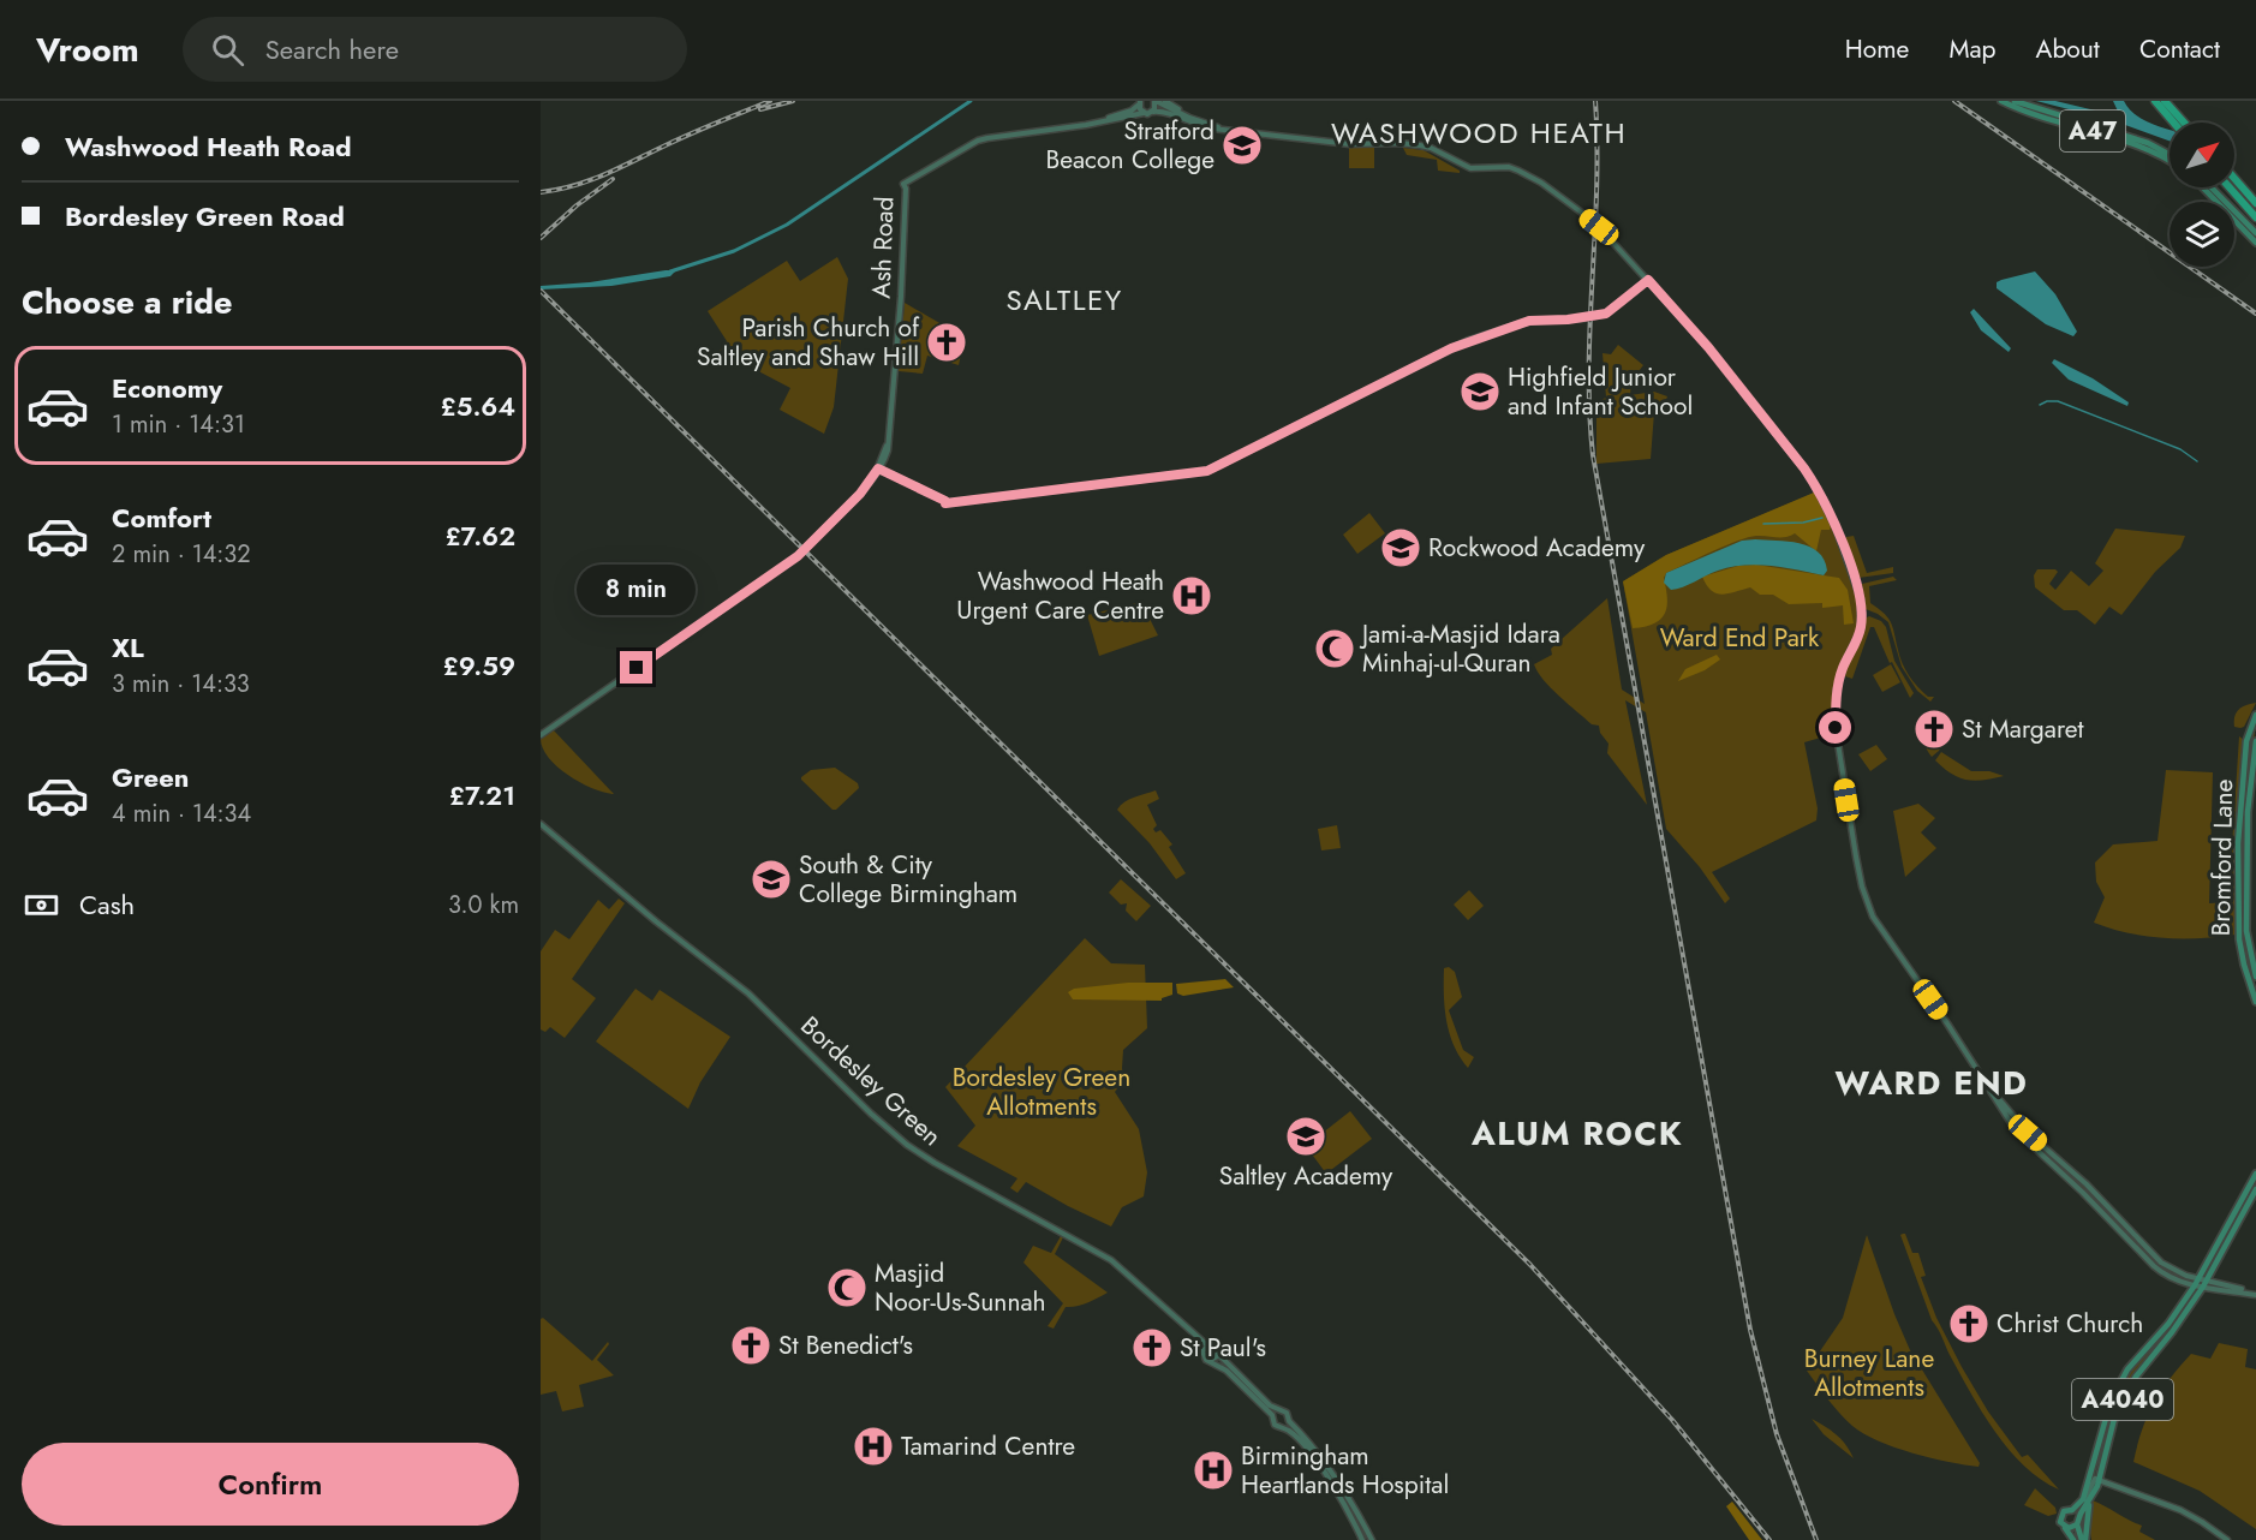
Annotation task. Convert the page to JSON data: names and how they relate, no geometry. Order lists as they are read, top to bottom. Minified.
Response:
{"streets":{"main road":["A47","Ash Road","Bromford Lane","Bordesley Green","A4040"]},"districts":["WASHWOOD HEATH","SALTLEY","WARD END","ALUM ROCK"],"parks":["Ward End Park","Bordesley Green Allotments","Burney Lane Allotments"],"places":{"school or university":["Stratford Beacon College","Highfield Junior and Infant School","Rockwood Academy","South & City College Birmingham","Saltley Academy"],"church":["Parish Church of Saltley and Shaw Hill","St Margaret","Christ Church","St Benedict's","St Paul's"],"hospital":["Washwood Heath Urgent Care Centre","Tamarind Centre","Birmingham Heartlands Hospital"],"mosque":["Jami-a-Masjid Idara Minhaj-ul-Quran","Masjid Noor-Us-Sunnah"]},"north":"top right","page":{"header":"Vroom","search":"Search here","nav":["Home","Map","About","Contact"],"banner":["Washwood Heath Road","Bordesley Green Road"],"heading":"Choose a ride","list":[{"name":"Economy","note":"1 min · 14:31","value":"£5.64"},{"name":"Comfort","note":"2 min · 14:32","value":"£7.62"},{"name":"XL","note":"3 min · 14:33","value":"£9.59"},{"name":"Green","note":"4 min · 14:34","value":"£7.21"}],"bubble":"8 min","pay":["Cash","3.0 km"],"buttons":"Confirm"}}
